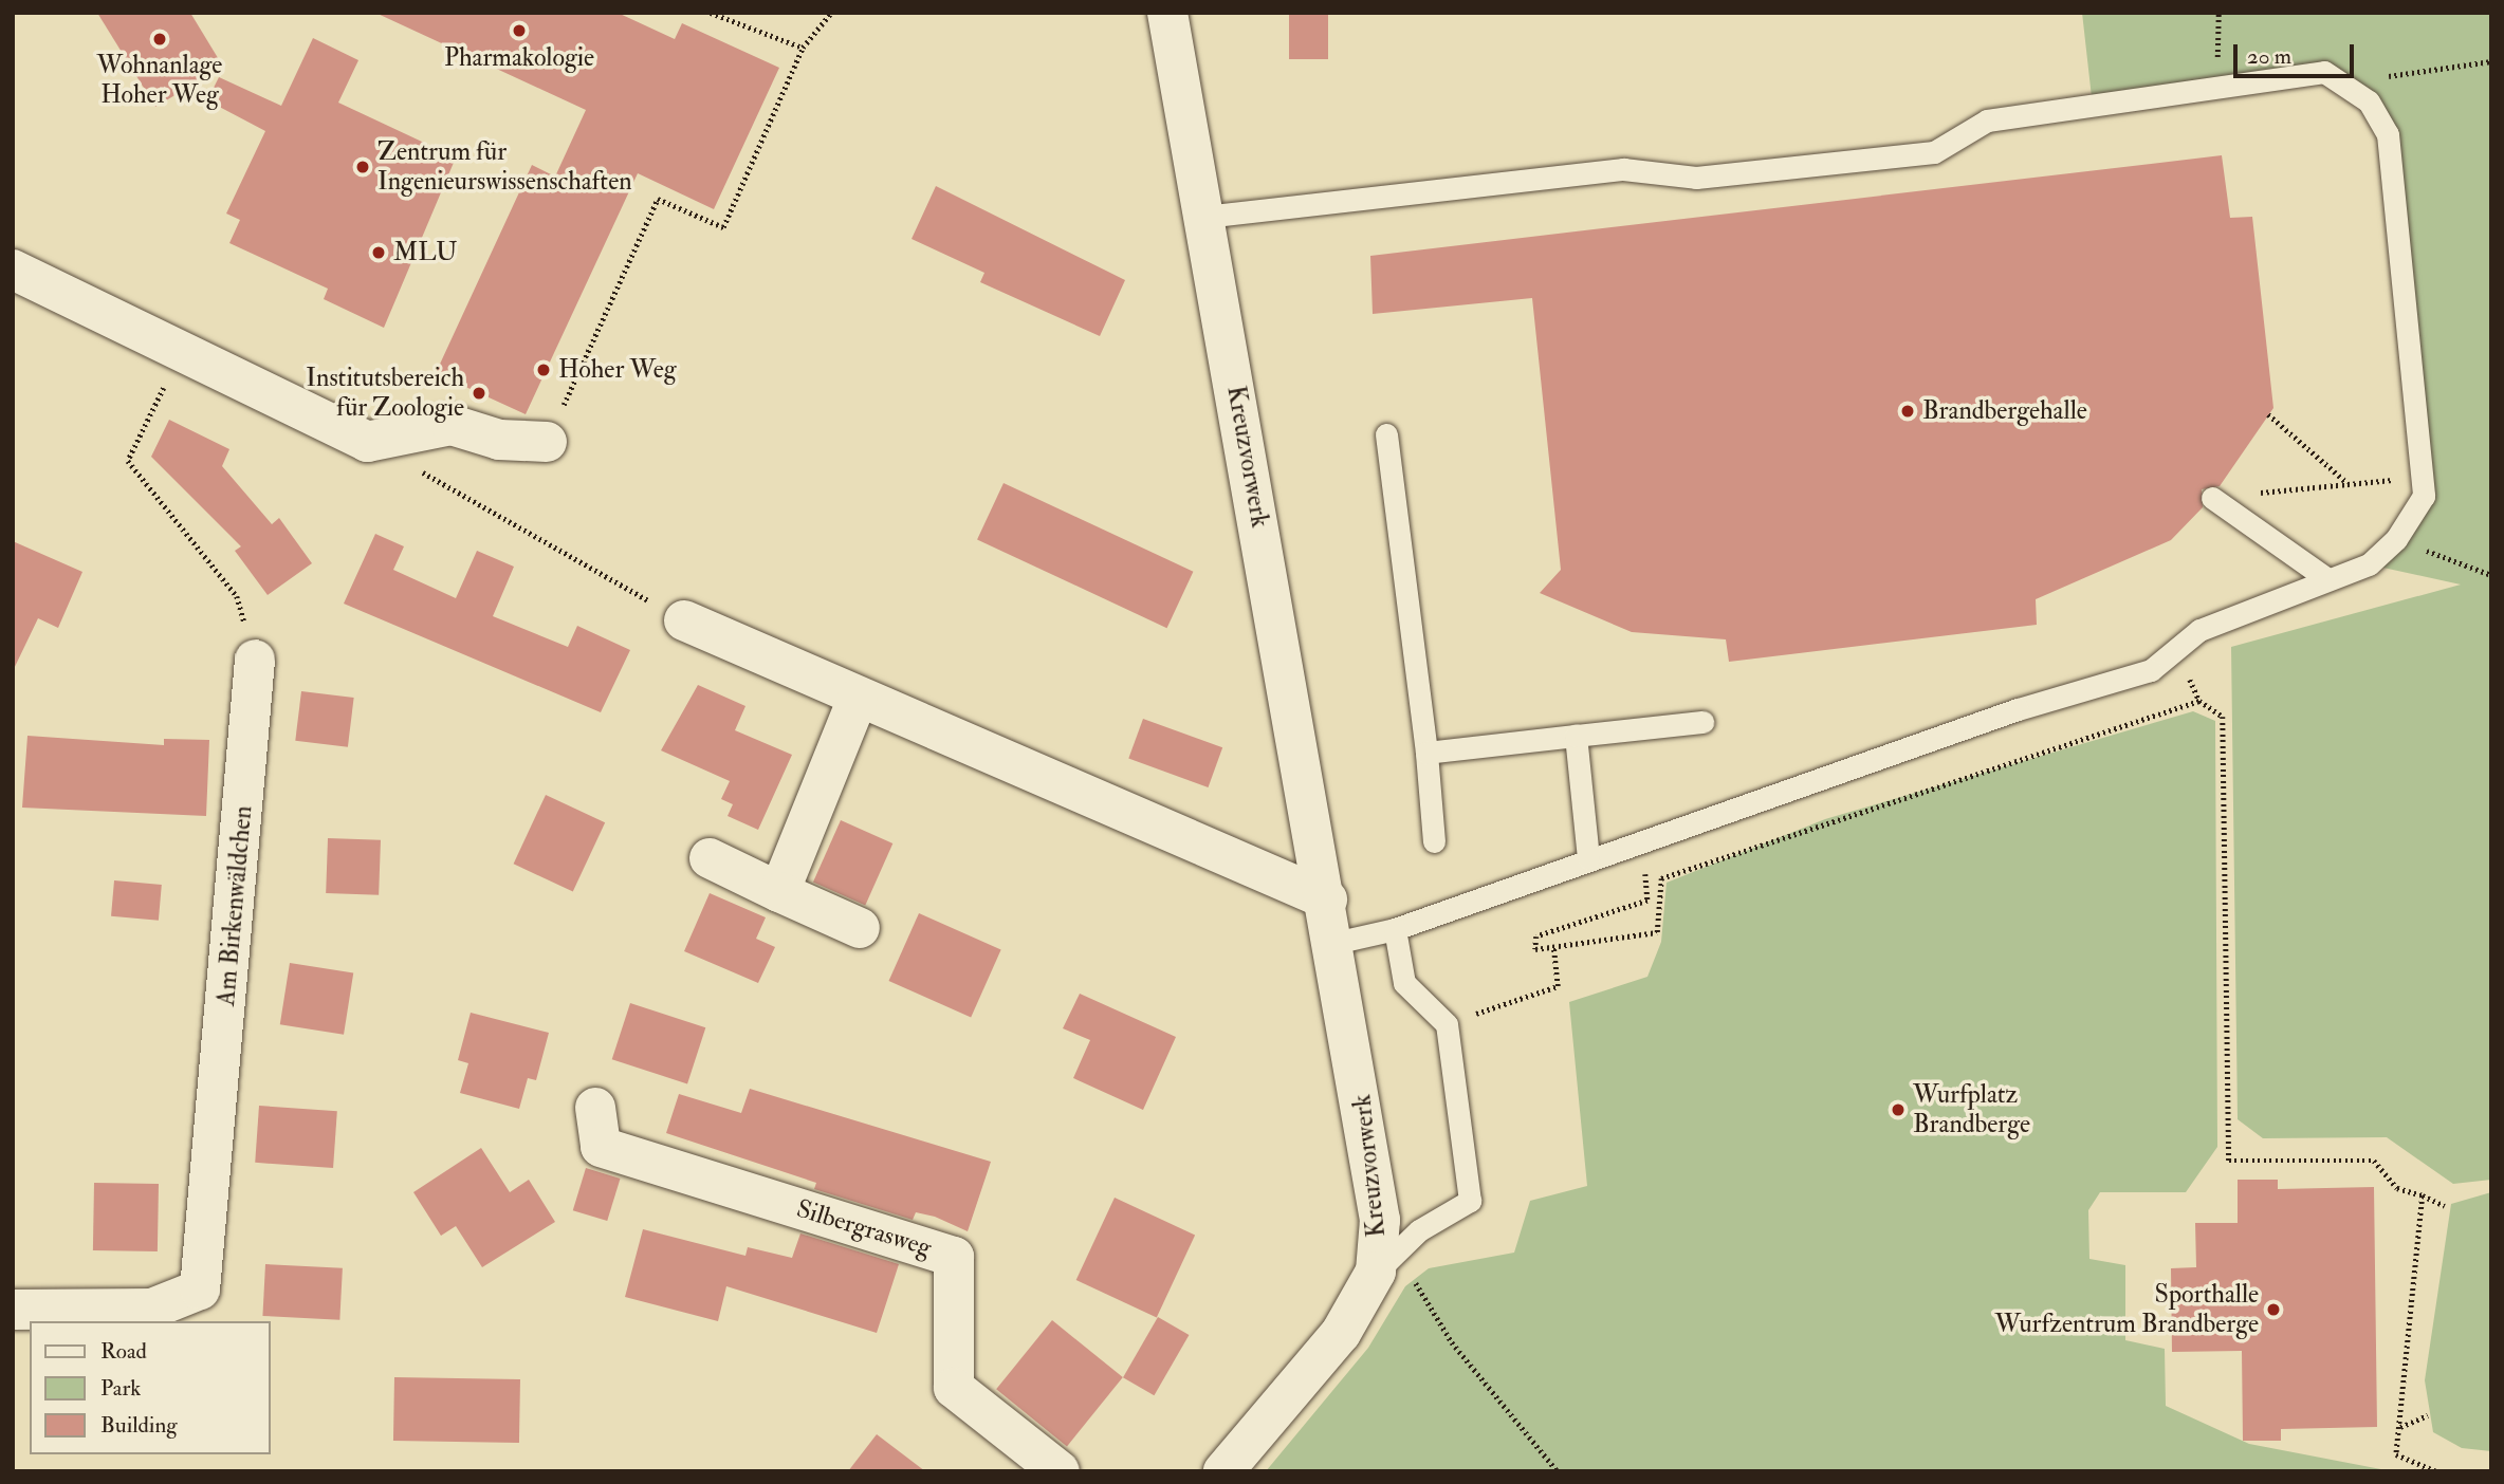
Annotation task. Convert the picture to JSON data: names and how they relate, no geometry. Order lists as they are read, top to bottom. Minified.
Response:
{"streets":{"street":["Kreuzvorwerk","Am Birkenwäldchen","Silbergrasweg"]},"places":["Pharmakologie","Wohnanlage Hoher Weg","Zentrum für Ingenieurswissenschaften","MLU","Hoher Weg","Institutsbereich für Zoologie","Brandbergehalle","Wurfplatz Brandberge","Sporthalle Wurfzentrum Brandberge"],"legend":["Road","Park","Building"],"scale_bar":"20 m"}
